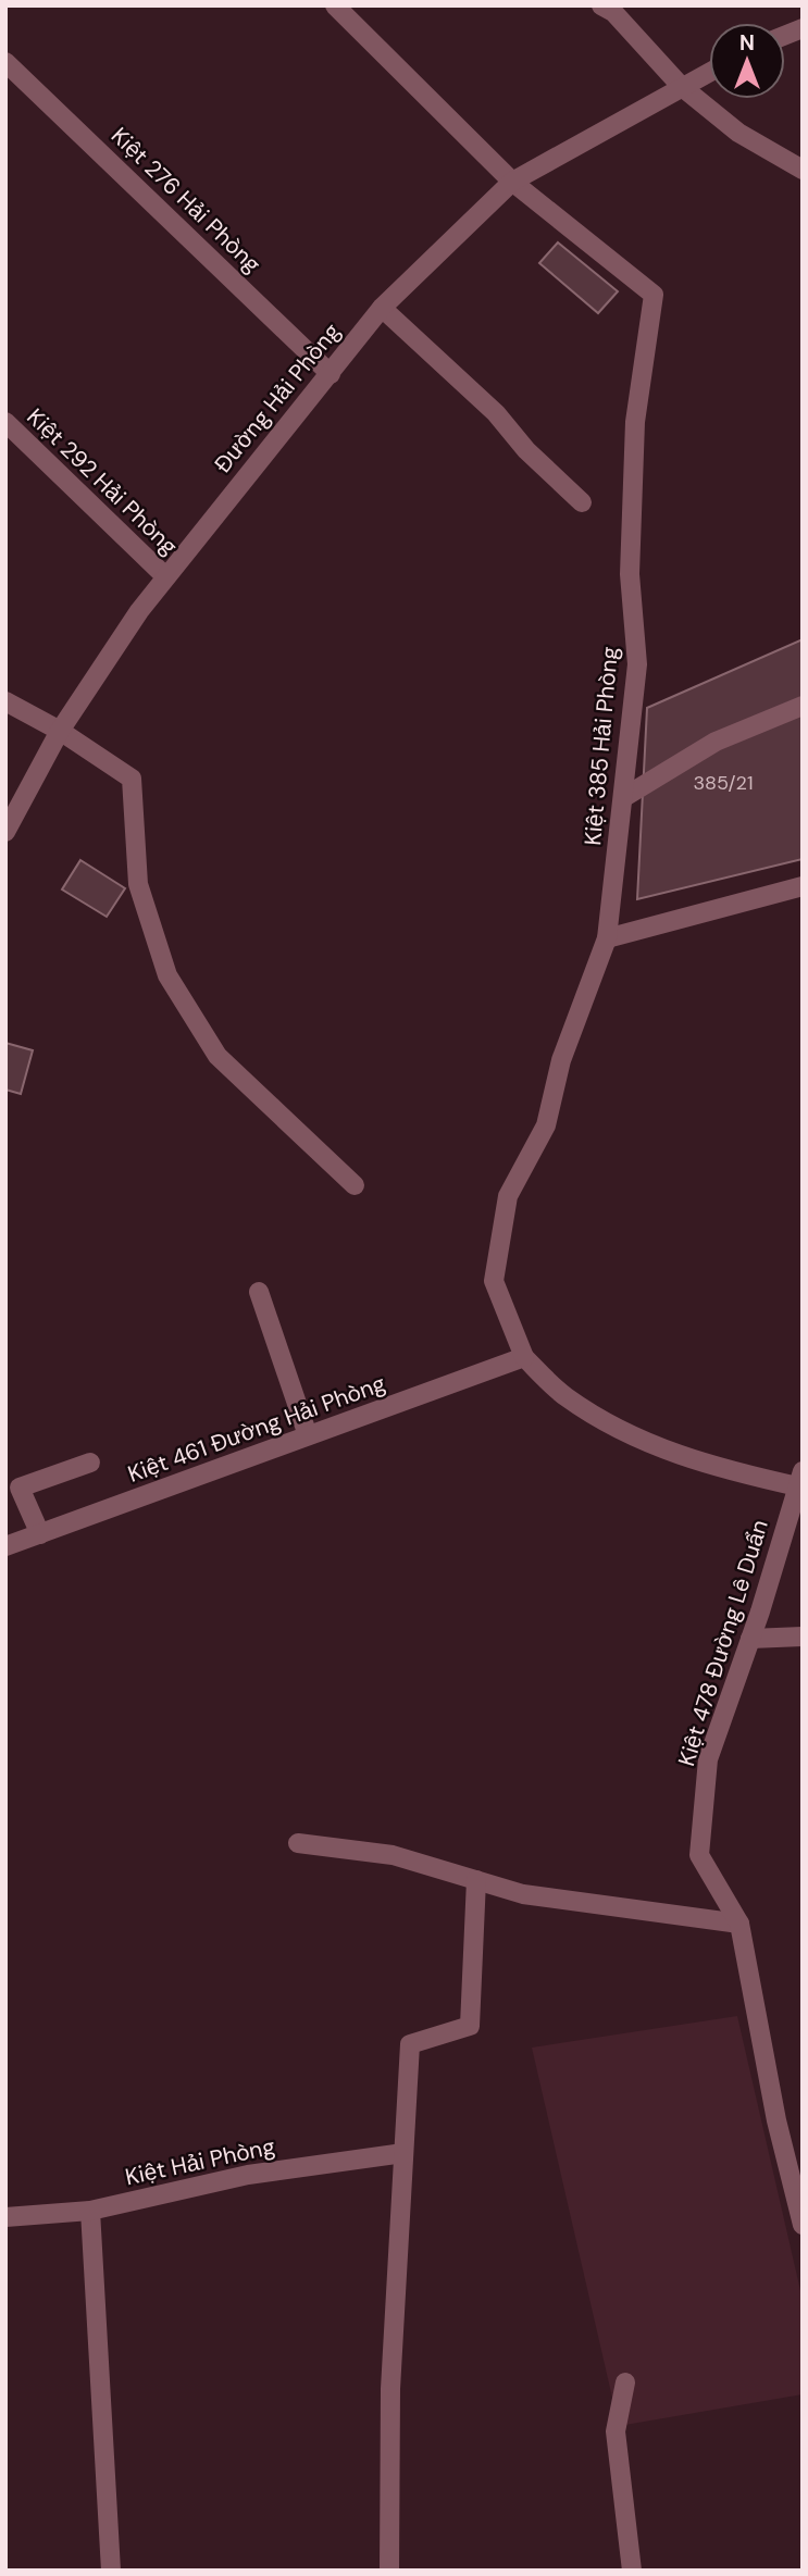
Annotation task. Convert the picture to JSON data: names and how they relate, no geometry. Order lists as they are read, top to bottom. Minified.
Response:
{"streets":{"street":["Kiệt 276 Hải Phòng","Đường Hải Phòng","Kiệt 292 Hải Phòng","Kiệt 385 Hải Phòng","Kiệt 461 Đường Hải Phòng","Kiệt 478 Đường Lê Duẩn","Kiệt Hải Phòng"]},"crossings":[["Kiệt 276 Hải Phòng","Đường Hải Phòng"],["Đường Hải Phòng","Kiệt 292 Hải Phòng"],["Đường Hải Phòng","Kiệt 385 Hải Phòng"],["Kiệt 385 Hải Phòng","Kiệt 461 Đường Hải Phòng"]],"house_numbers":["385/21"],"north":"top"}
